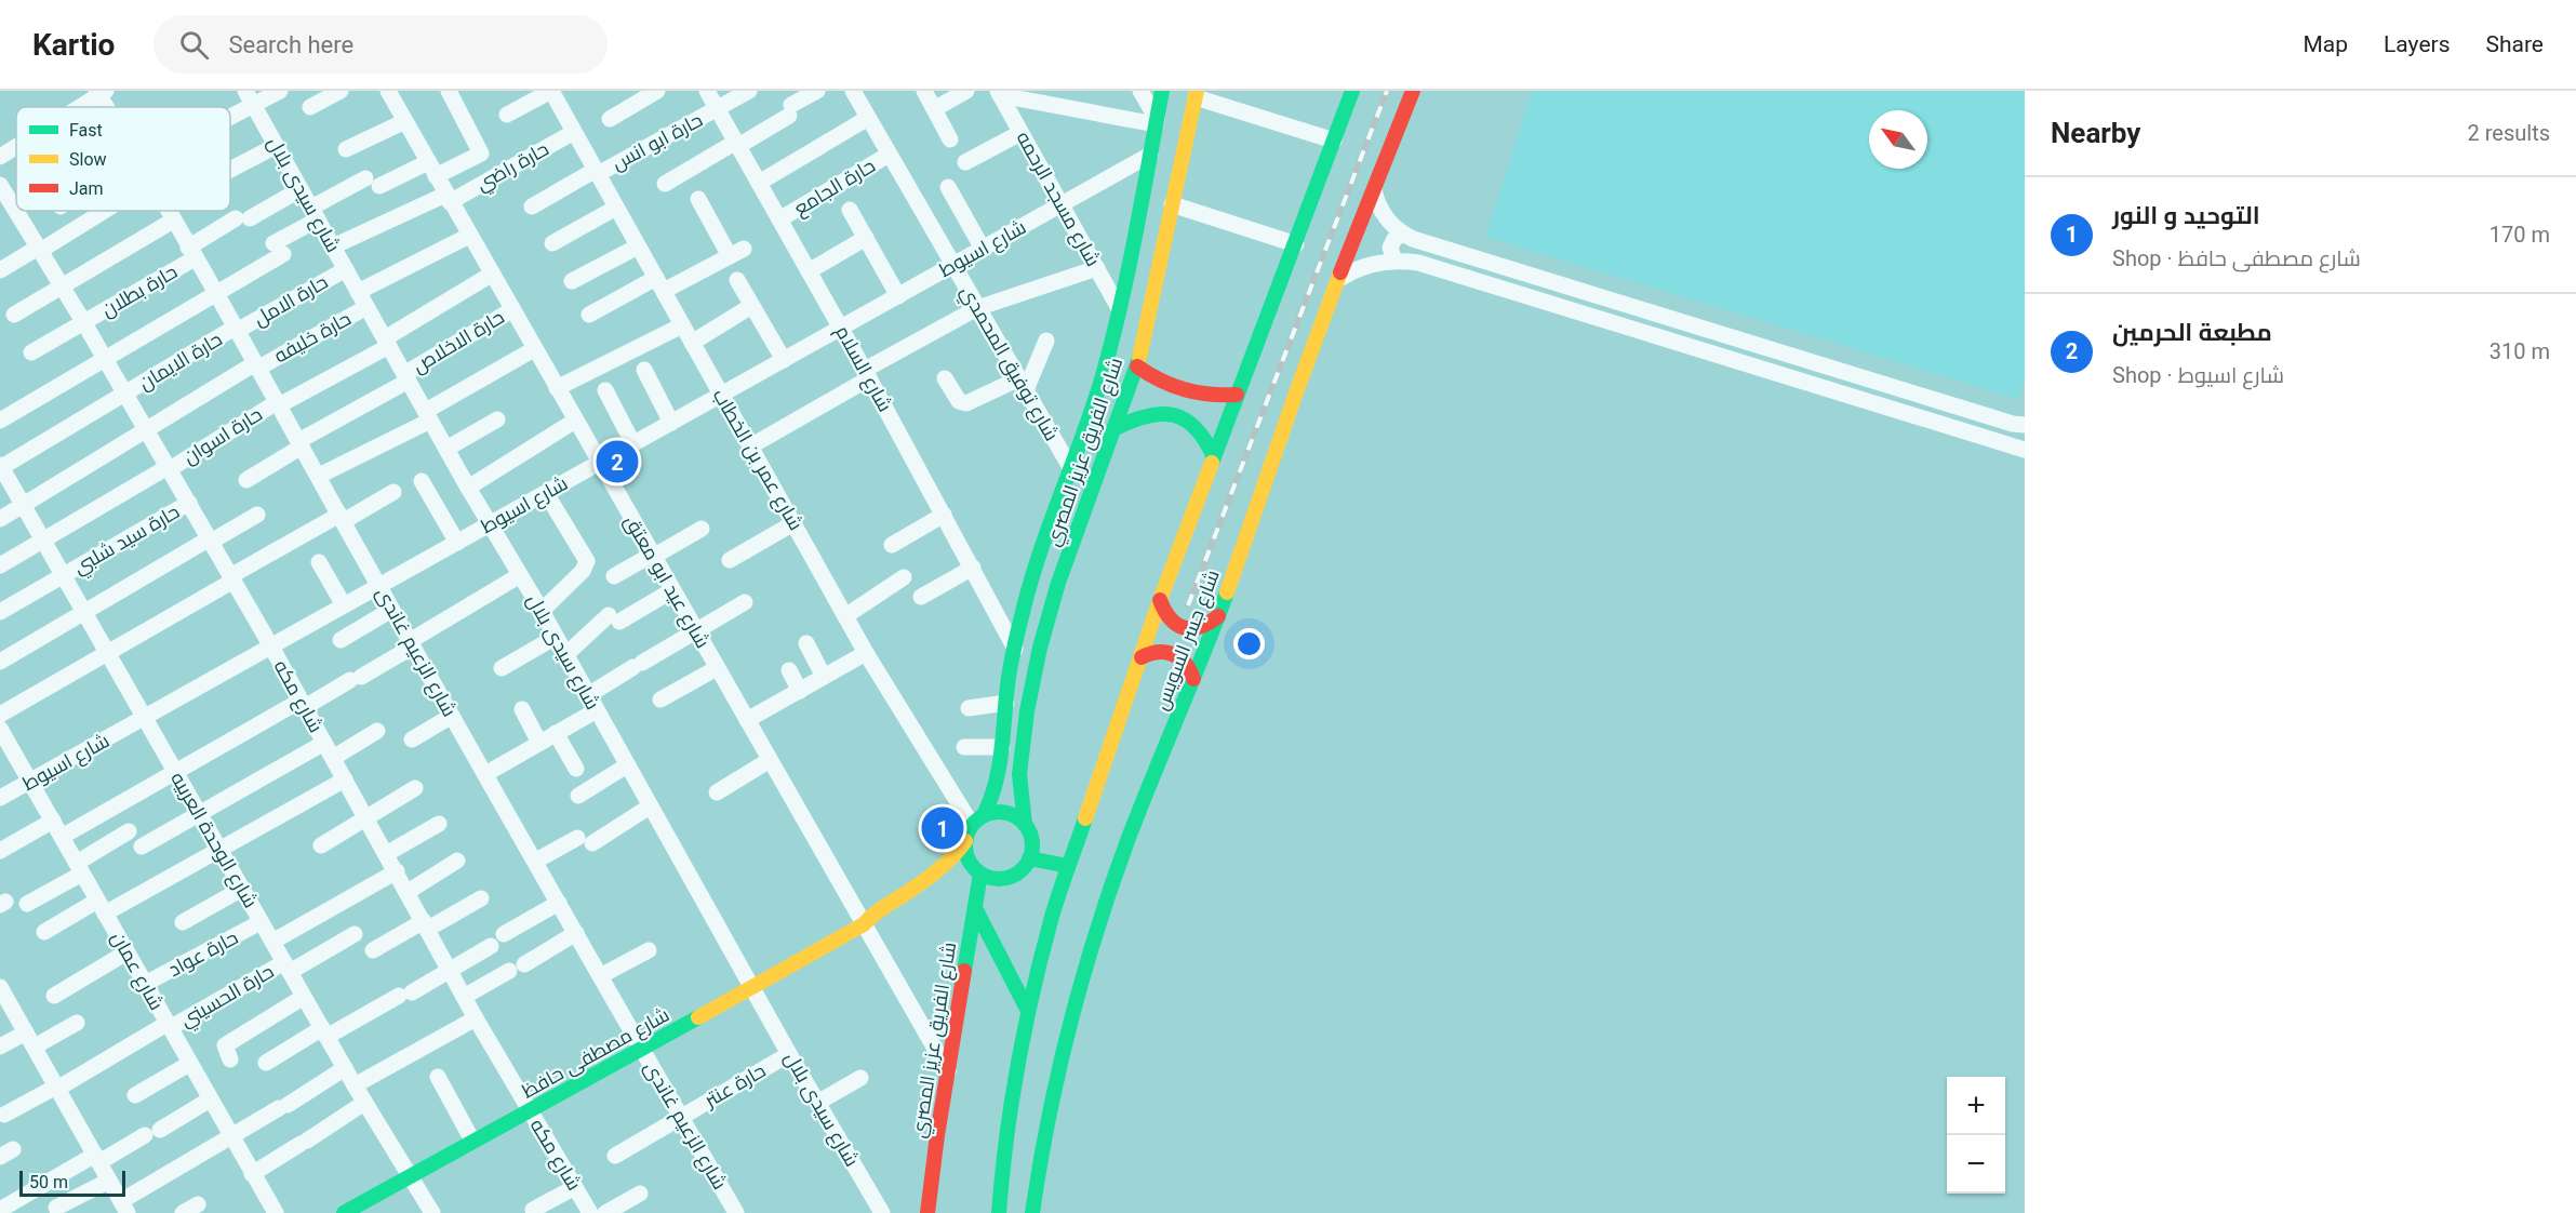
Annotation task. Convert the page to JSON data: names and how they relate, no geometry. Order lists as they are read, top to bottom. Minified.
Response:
{"streets":{"main road":["شارع الفريق عزيز المصري","شارع جسر السويس","شارع مصطفى حافظ"],"street":["حارة ابو انس","حارة راضي","حارة الجامع","شارع سيدى بلال","شارع مسجد الرحمه","شارع اسيوط","حارة بطلان","حارة الامل","حارة خليفه","حارة الاخلاص","حارة الايمان","شارع توفيق المحمدي","شارع السلام","حارة اسوان","شارع عمر بن الخطاب","حارة سيد شلبي","شارع عيد ابو معتق","شارع الزعيم غاندى","شارع مكه","شارع الوحدة العربيه","حارة عواد","شارع عمان","حارة الحسيني","حارة عنتر"]},"crossings":[["حارة ابو انس","شارع السلام"],["حارة ابو انس","شارع عمر بن الخطاب"],["حارة راضي","شارع سيدى بلال"],["حارة راضي","شارع عمر بن الخطاب"],["حارة راضي","شارع عيد ابو معتق"],["حارة الجامع","شارع توفيق المحمدي"],["حارة الجامع","شارع السلام"],["شارع سيدى بلال","شارع اسيوط"],["شارع سيدى بلال","حارة بطلان"],["شارع سيدى بلال","حارة الامل"],["شارع سيدى بلال","حارة خليفه"],["شارع سيدى بلال","حارة الاخلاص"],["شارع سيدى بلال","حارة اسوان"],["شارع سيدى بلال","شارع مصطفى حافظ"],["شارع سيدى بلال","حارة عنتر"],["شارع مسجد الرحمه","شارع اسيوط"],["شارع مسجد الرحمه","شارع الفريق عزيز المصري"],["شارع اسيوط","شارع توفيق المحمدي"],["شارع اسيوط","شارع السلام"],["شارع اسيوط","شارع الفريق عزيز المصري"],["شارع اسيوط","شارع عمر بن الخطاب"],["شارع اسيوط","شارع عيد ابو معتق"],["شارع اسيوط","شارع الزعيم غاندى"],["شارع اسيوط","شارع مكه"],["شارع اسيوط","شارع الوحدة العربيه"],["شارع اسيوط","شارع عمان"],["حارة بطلان","شارع الزعيم غاندى"],["حارة بطلان","شارع مكه"],["حارة الامل","حارة الايمان"],["حارة الامل","شارع الزعيم غاندى"],["حارة خليفه","شارع الزعيم غاندى"],["حارة خليفه","شارع مكه"],["حارة خليفه","شارع الوحدة العربيه"],["حارة الاخلاص","شارع عيد ابو معتق"],["حارة الاخلاص","شارع الزعيم غاندى"],["حارة الايمان","شارع الزعيم غاندى"],["حارة الايمان","شارع مكه"],["حارة الايمان","شارع الوحدة العربيه"],["شارع توفيق المحمدي","شارع الفريق عزيز المصري"],["شارع السلام","شارع الفريق عزيز المصري"],["حارة اسوان","شارع عيد ابو معتق"],["حارة اسوان","شارع الزعيم غاندى"],["حارة اسوان","شارع مكه"],["حارة اسوان","شارع الوحدة العربيه"],["شارع الفريق عزيز المصري","شارع عمر بن الخطاب"],["شارع الفريق عزيز المصري","شارع عيد ابو معتق"],["شارع الفريق عزيز المصري","شارع مصطفى حافظ"],["شارع عمر بن الخطاب","شارع مصطفى حافظ"],["حارة سيد شلبي","شارع مكه"],["حارة سيد شلبي","شارع الوحدة العربيه"],["شارع عيد ابو معتق","شارع مصطفى حافظ"],["شارع الزعيم غاندى","شارع مصطفى حافظ"],["شارع الزعيم غاندى","حارة عنتر"],["شارع مكه","شارع مصطفى حافظ"],["شارع الوحدة العربيه","حارة عواد"],["شارع الوحدة العربيه","حارة الحسيني"],["شارع الوحدة العربيه","شارع مصطفى حافظ"],["حارة عواد","شارع عمان"],["شارع عمان","حارة الحسيني"]],"legend":["Fast","Slow","Jam"],"scale_bar":"50 m","north":"top left","page":{"header":"Kartio","search":"Search here","nav":["Map","Layers","Share"],"heading":["Nearby","2 results"],"list":[{"mark":"1","name":"التوحيد و النور","note":"Shop · شارع مصطفى حافظ","value":"170 m"},{"mark":"2","name":"مطبعة الحرمين","note":"Shop · شارع اسيوط","value":"310 m"}],"pins":["2","1"],"map_buttons":["+","−"],"scale":"50 m"}}
